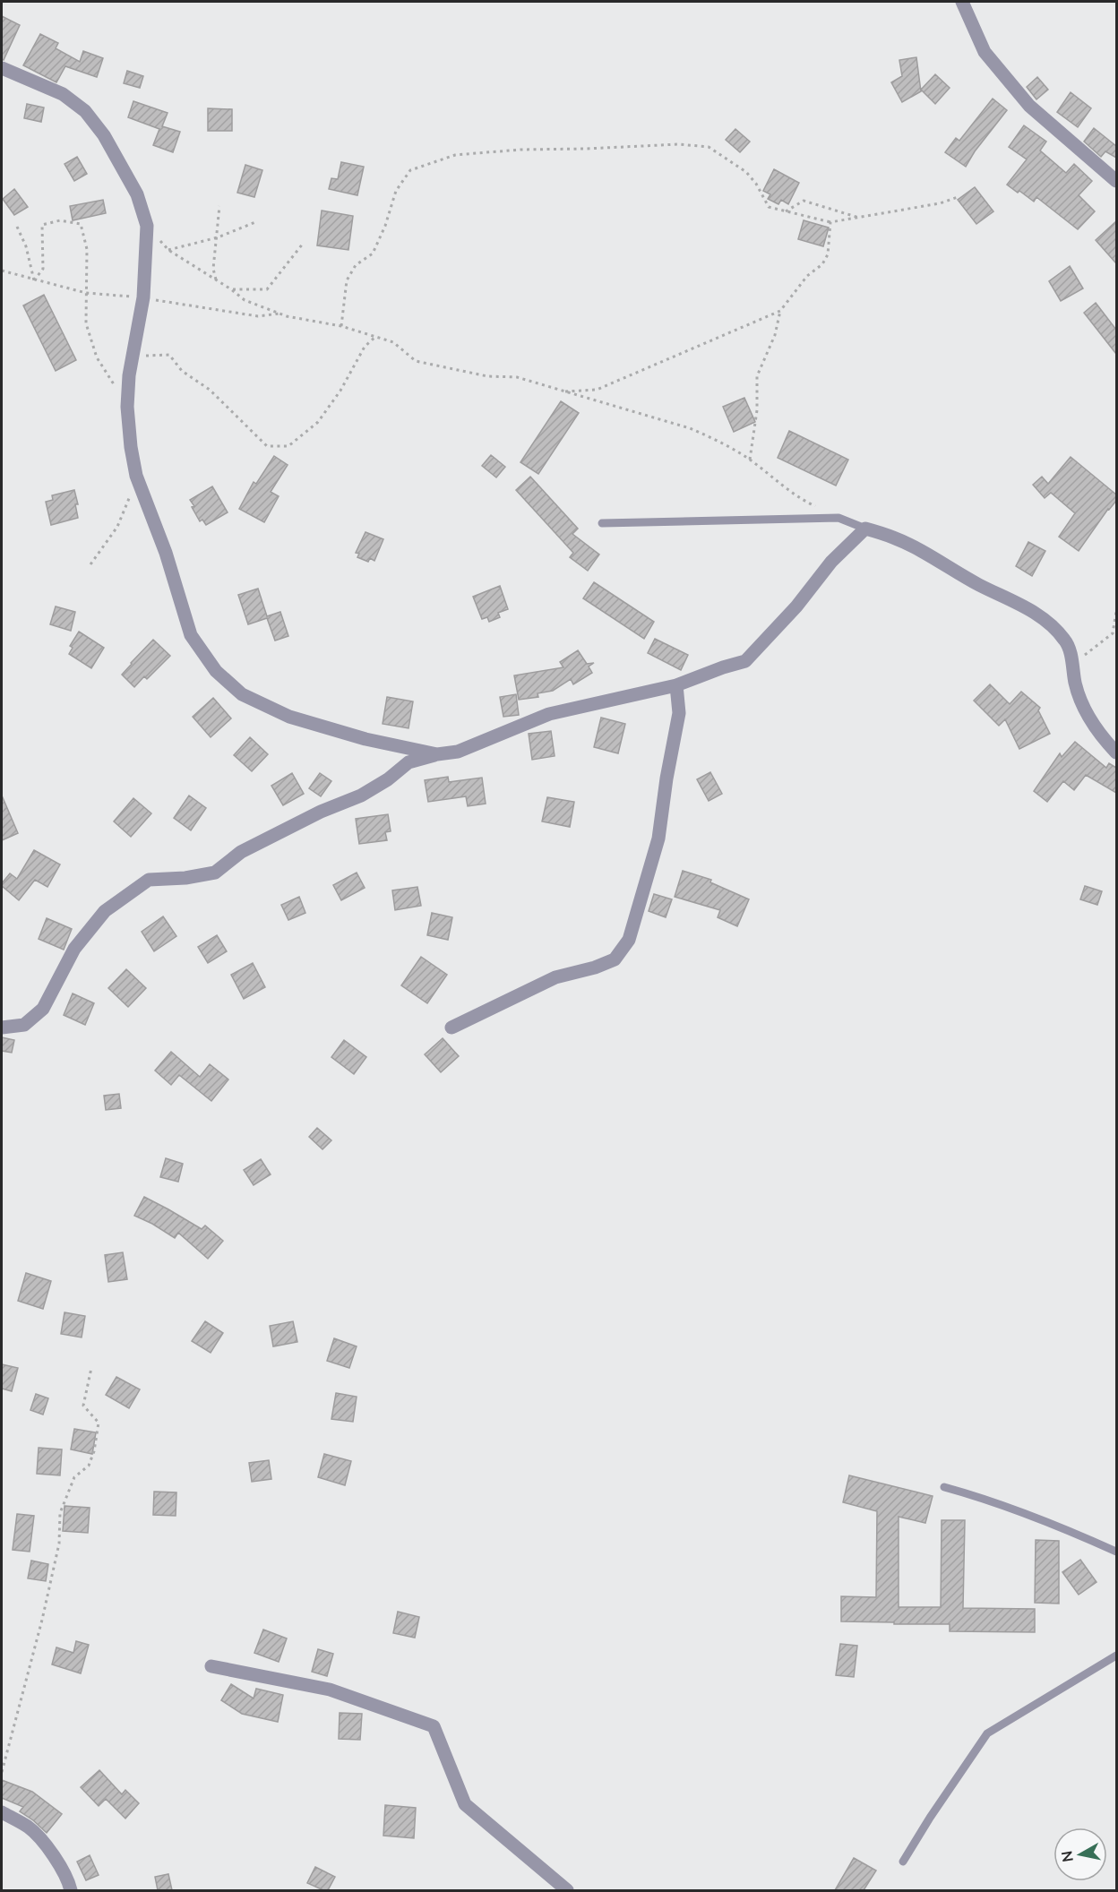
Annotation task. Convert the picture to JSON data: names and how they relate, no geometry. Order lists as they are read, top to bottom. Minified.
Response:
{"north":"left"}
